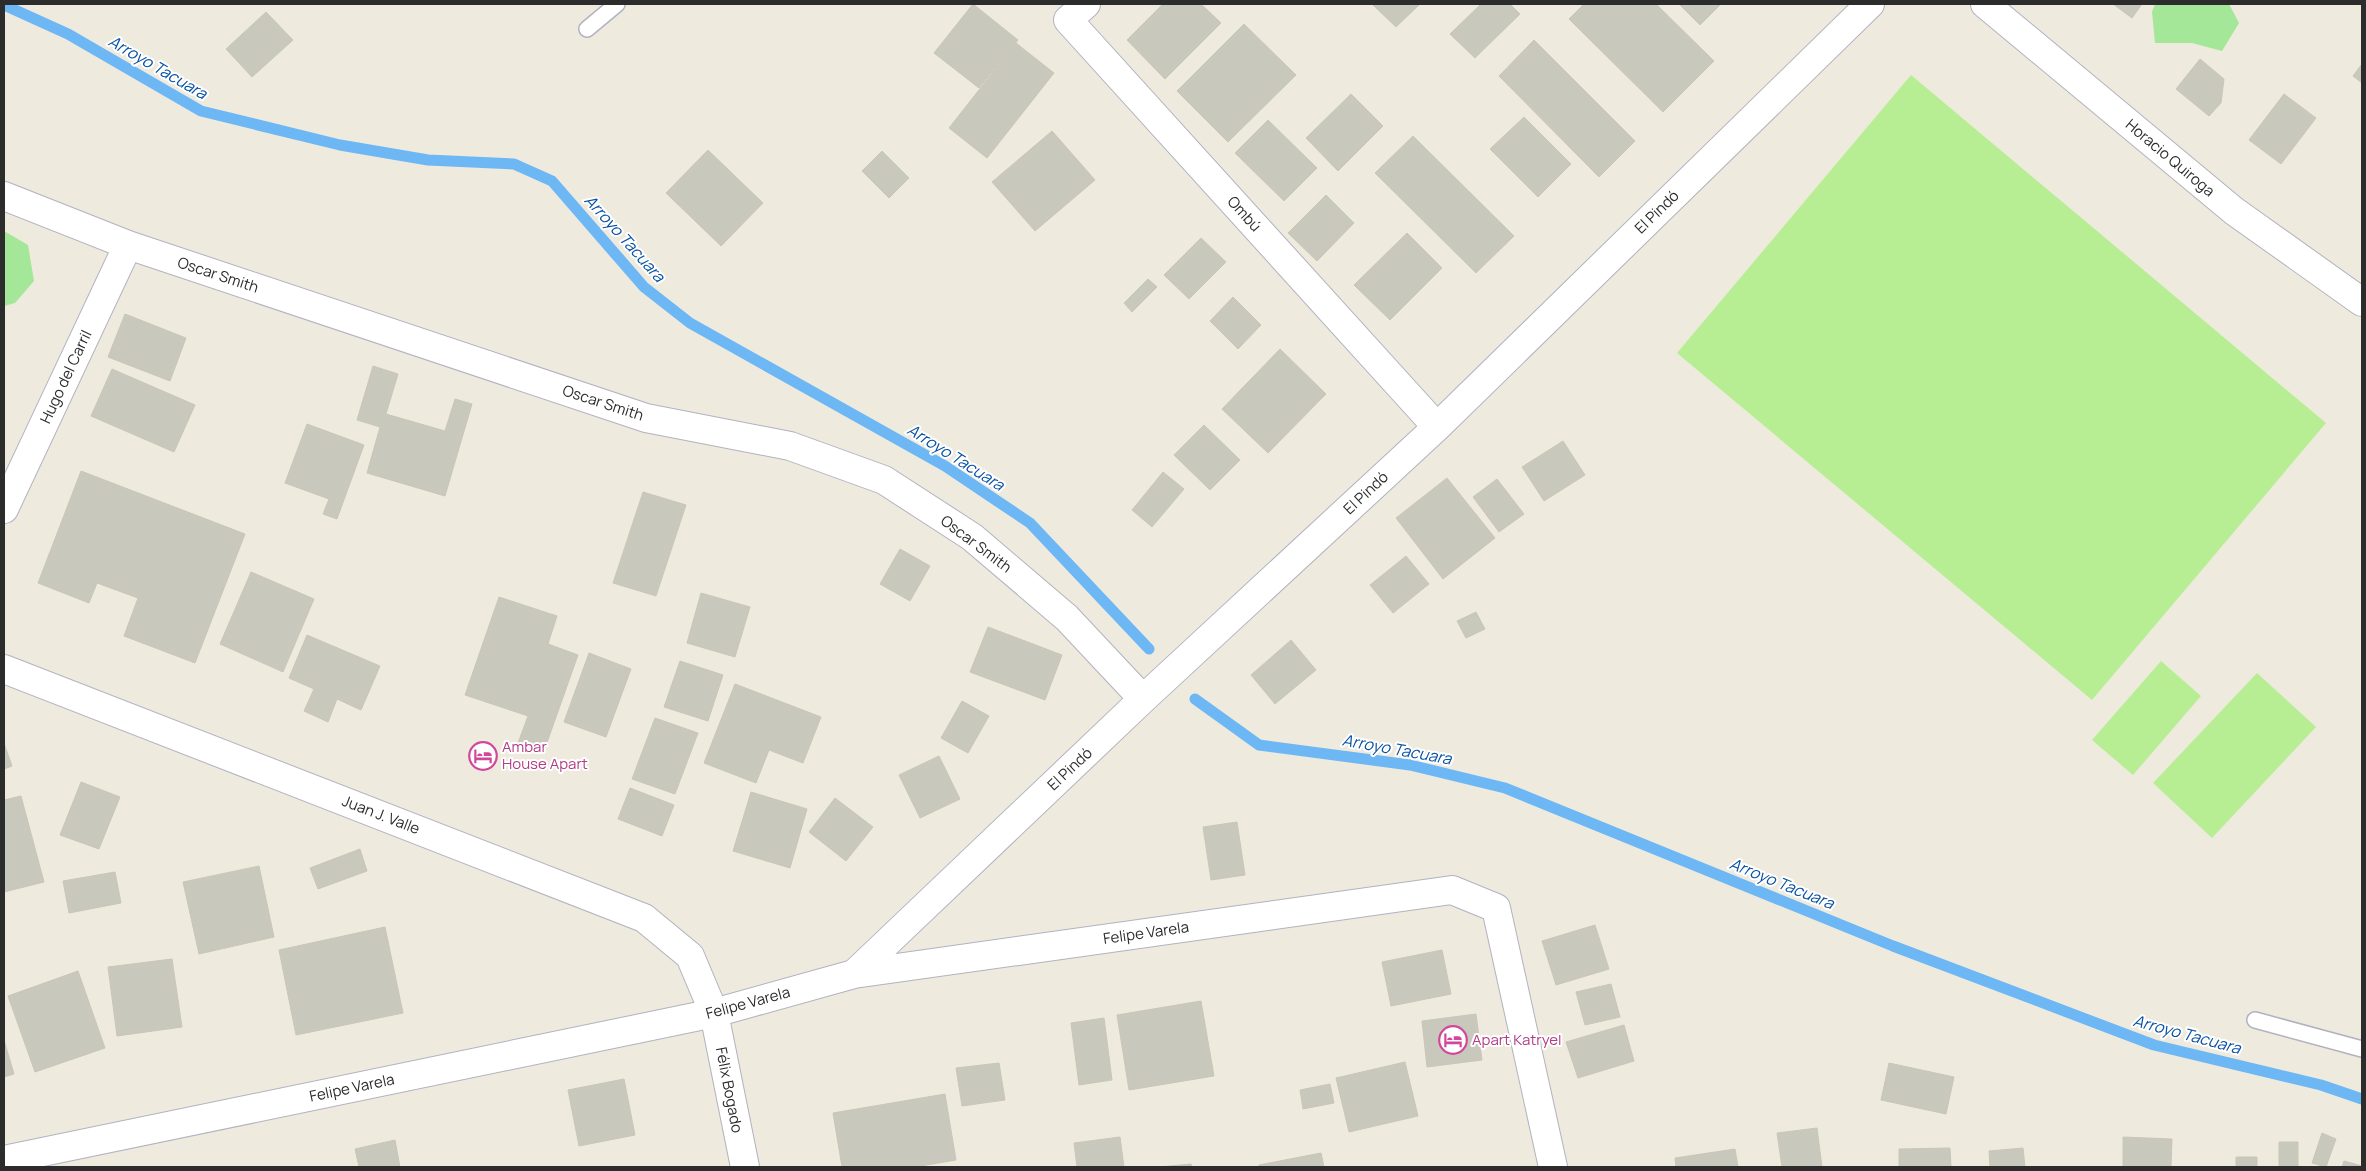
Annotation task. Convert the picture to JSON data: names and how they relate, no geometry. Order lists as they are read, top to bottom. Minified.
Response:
{"streets":{"street":["Horacio Quiroga","El Pindó","Ombú","Oscar Smith","Hugo del Carril","Juan J. Valle","Felipe Varela","Félix Bogado"]},"crossings":[["El Pindó","Ombú"],["El Pindó","Oscar Smith"],["El Pindó","Felipe Varela"],["Oscar Smith","Hugo del Carril"],["Juan J. Valle","Felipe Varela"],["Juan J. Valle","Félix Bogado"],["Felipe Varela","Félix Bogado"]],"water":["Arroyo Tacuara"],"places":{"hotel":["Ambar House Apart","Apart Katryel"]}}
